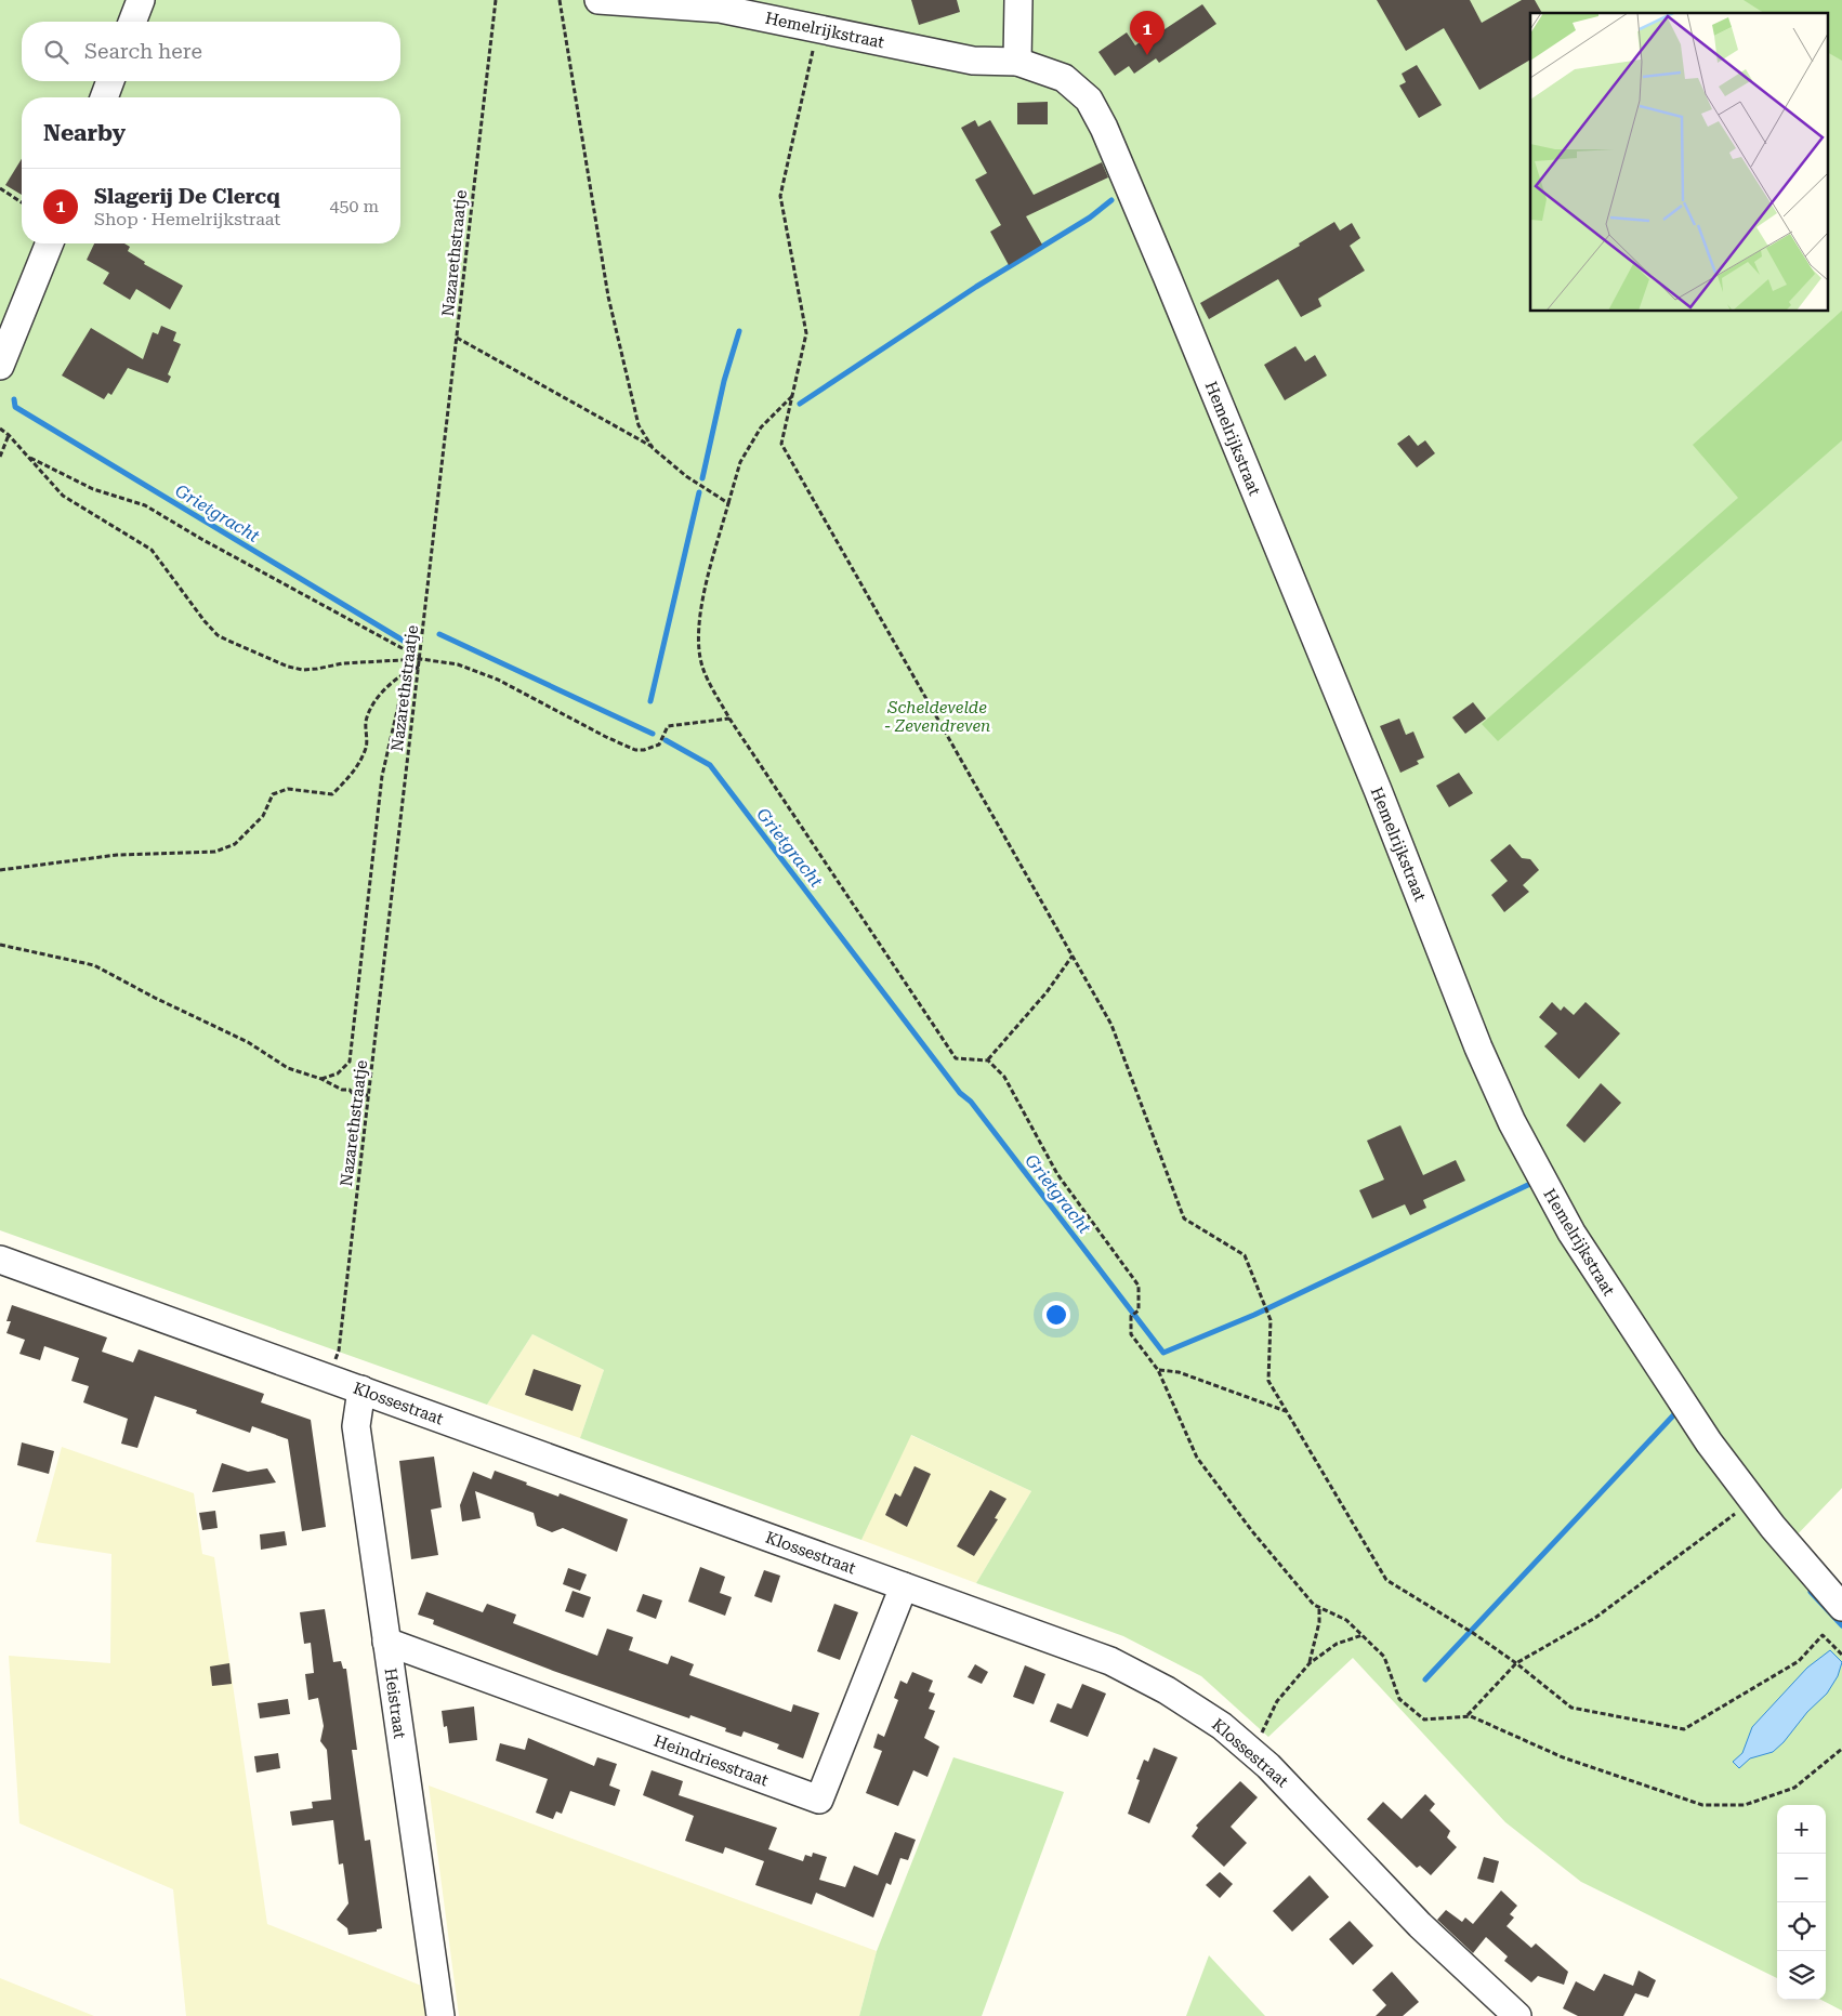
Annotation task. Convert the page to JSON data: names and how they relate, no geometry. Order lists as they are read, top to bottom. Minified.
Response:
{"streets":{"street":["Hemelrijkstraat","Klossestraat","Heistraat","Heindriesstraat"],"path":["Nazarethstraatje"]},"crossings":[["Nazarethstraatje","Klossestraat"],["Klossestraat","Heistraat"],["Klossestraat","Heindriesstraat"],["Heistraat","Heindriesstraat"]],"water":["Grietgracht"],"parks":["Scheldevelde - Zevendreven"],"page":{"pins":"1","search":"Search here","heading":"Nearby","list":[{"mark":"1","name":"Slagerij De Clercq","note":"Shop · Hemelrijkstraat","value":"450 m"}],"map_buttons":["+","−"]}}
